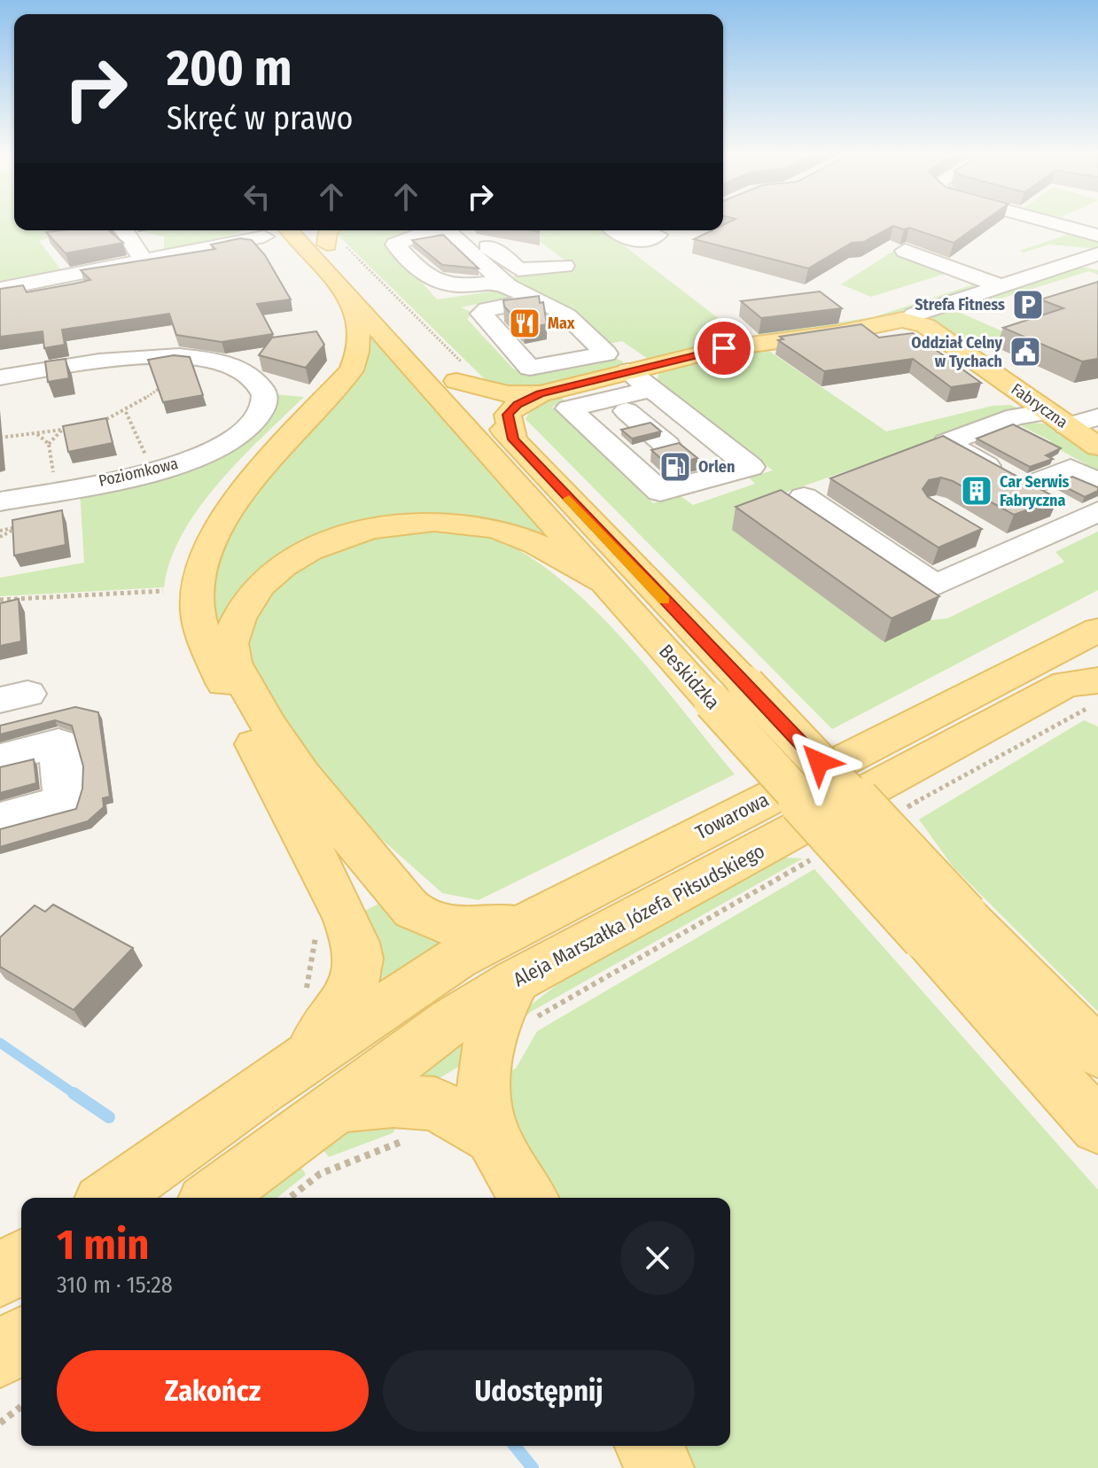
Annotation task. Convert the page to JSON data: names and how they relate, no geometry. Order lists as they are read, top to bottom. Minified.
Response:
{"streets":{"main road":["Fabryczna","Beskidzka","Towarowa","Aleja Marszałka Józefa Piłsudskiego"],"street":["Poziomkowa"]},"places":{"parking":["Strefa Fitness"],"restaurant":["Max"],"public building":["Oddział Celny w Tychach"],"fuel station":["Orlen"],"building":["Car Serwis Fabryczna"]},"page":{"turn":["200 m","Skręć w prawo"],"heading":["1 min","310 m · 15:28"],"buttons":["Zakończ","Udostępnij"]}}
